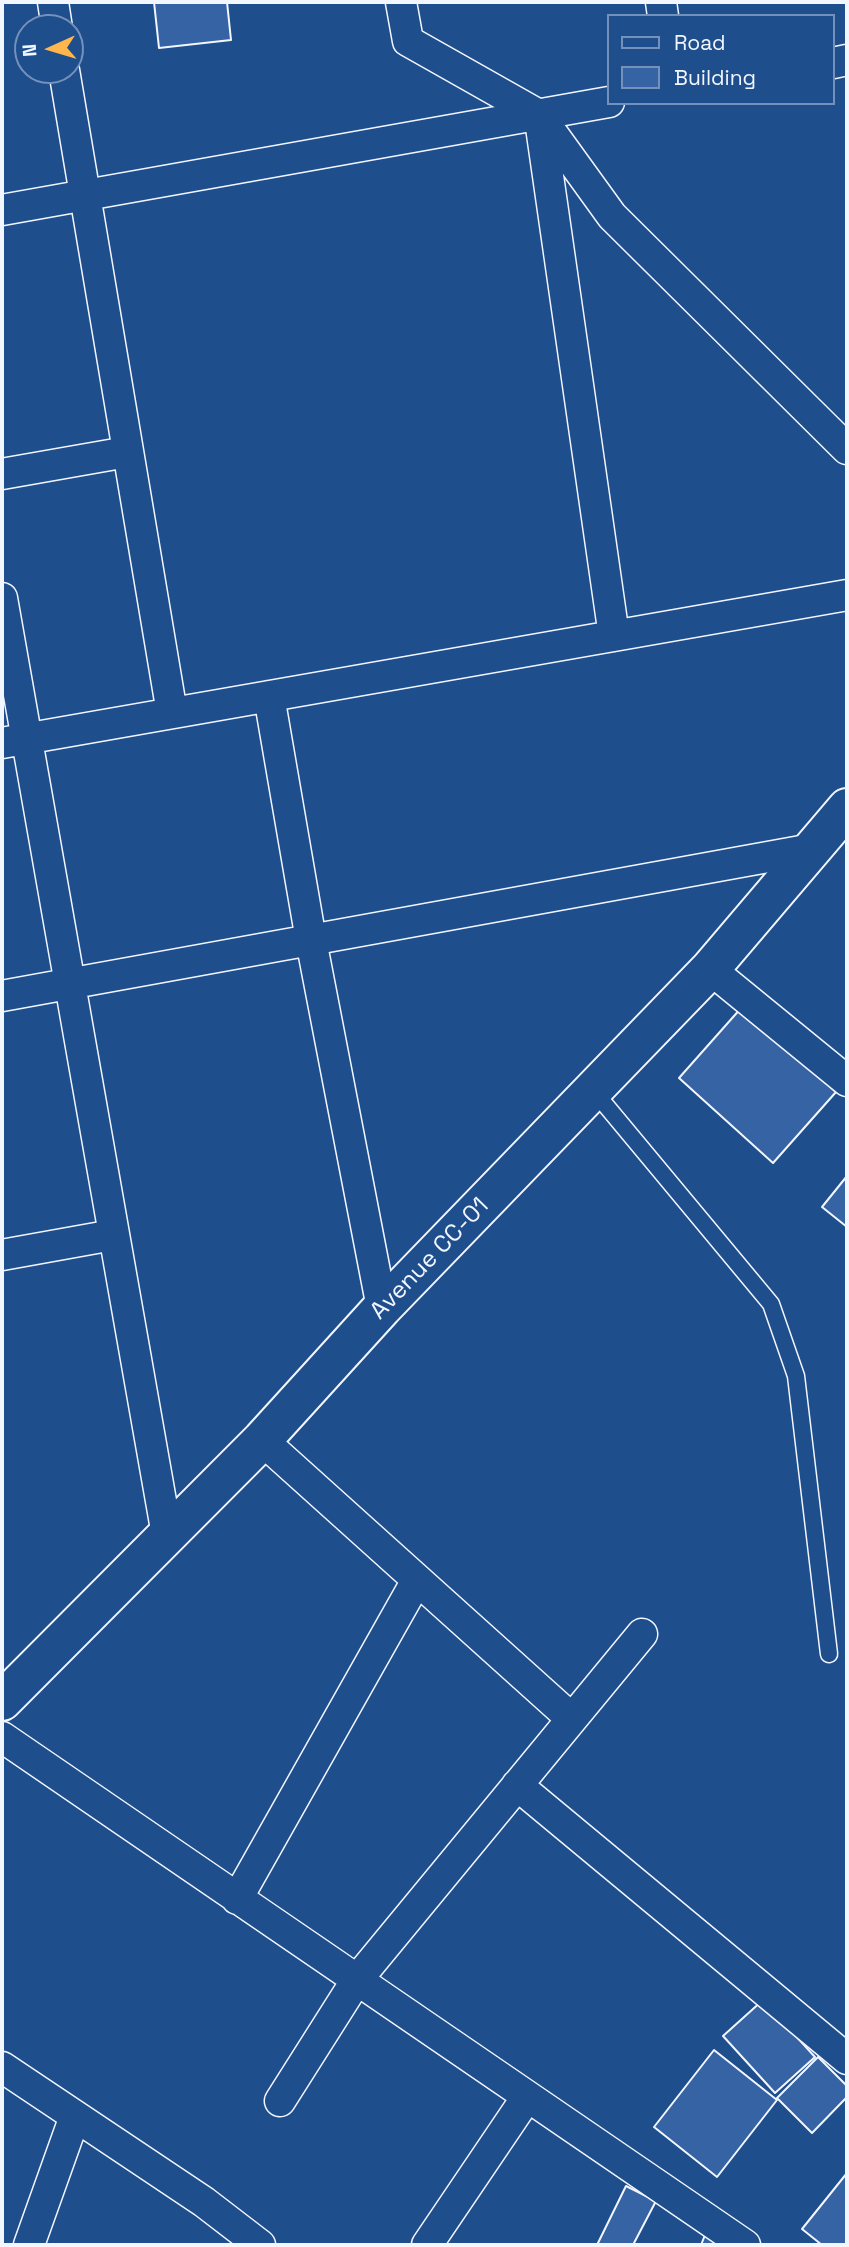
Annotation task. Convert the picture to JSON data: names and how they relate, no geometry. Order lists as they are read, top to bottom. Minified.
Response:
{"streets":{"main road":["Avenue CC-01"]},"legend":["Road","Building"],"north":"left"}
